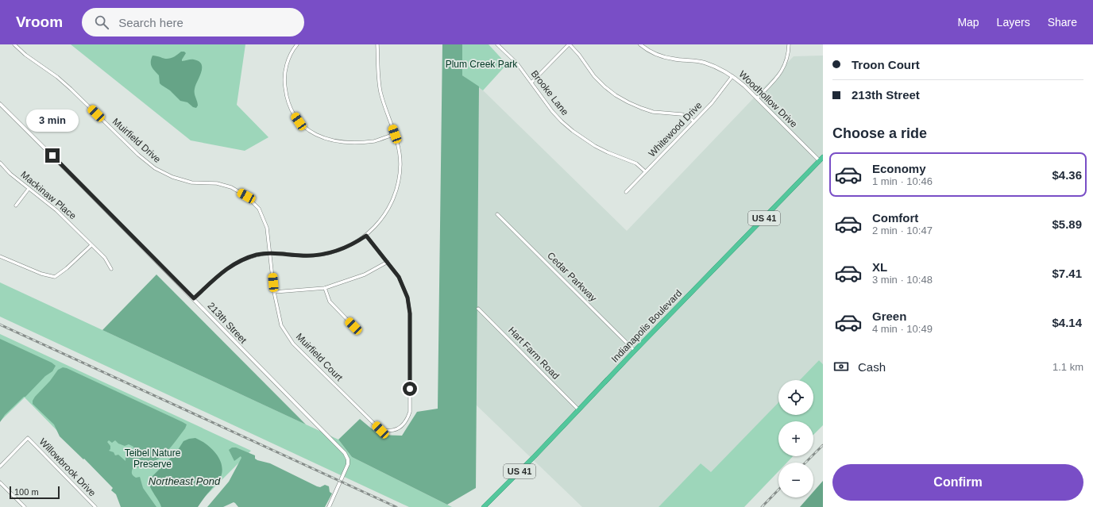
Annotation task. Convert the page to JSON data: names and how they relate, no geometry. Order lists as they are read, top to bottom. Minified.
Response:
{"streets":{"highway":["US 41","Indianapolis Boulevard"],"street":["Brooke Lane","Woodhollow Drive","Whitewood Drive","Muirfield Drive","Mackinaw Place","Cedar Parkway","213th Street","Hart Farm Road","Muirfield Court","Willowbrook Drive"]},"crossings":[["Brooke Lane","Whitewood Drive"],["Woodhollow Drive","Whitewood Drive"],["Woodhollow Drive","Indianapolis Boulevard"],["Muirfield Drive","Muirfield Court"],["Cedar Parkway","Indianapolis Boulevard"],["Indianapolis Boulevard","Hart Farm Road"]],"water":["Northeast Pond"],"parks":["Plum Creek Park","Teibel Nature Preserve"],"scale_bar":"100 m","page":{"header":"Vroom","search":"Search here","nav":["Map","Layers","Share"],"banner":["Troon Court","213th Street"],"bubble":"3 min","heading":"Choose a ride","list":[{"name":"Economy","note":"1 min · 10:46","value":"$4.36"},{"name":"Comfort","note":"2 min · 10:47","value":"$5.89"},{"name":"XL","note":"3 min · 10:48","value":"$7.41"},{"name":"Green","note":"4 min · 10:49","value":"$4.14"}],"pay":["Cash","1.1 km"],"map_buttons":["+","−"],"buttons":"Confirm","scale":"100 m"}}
